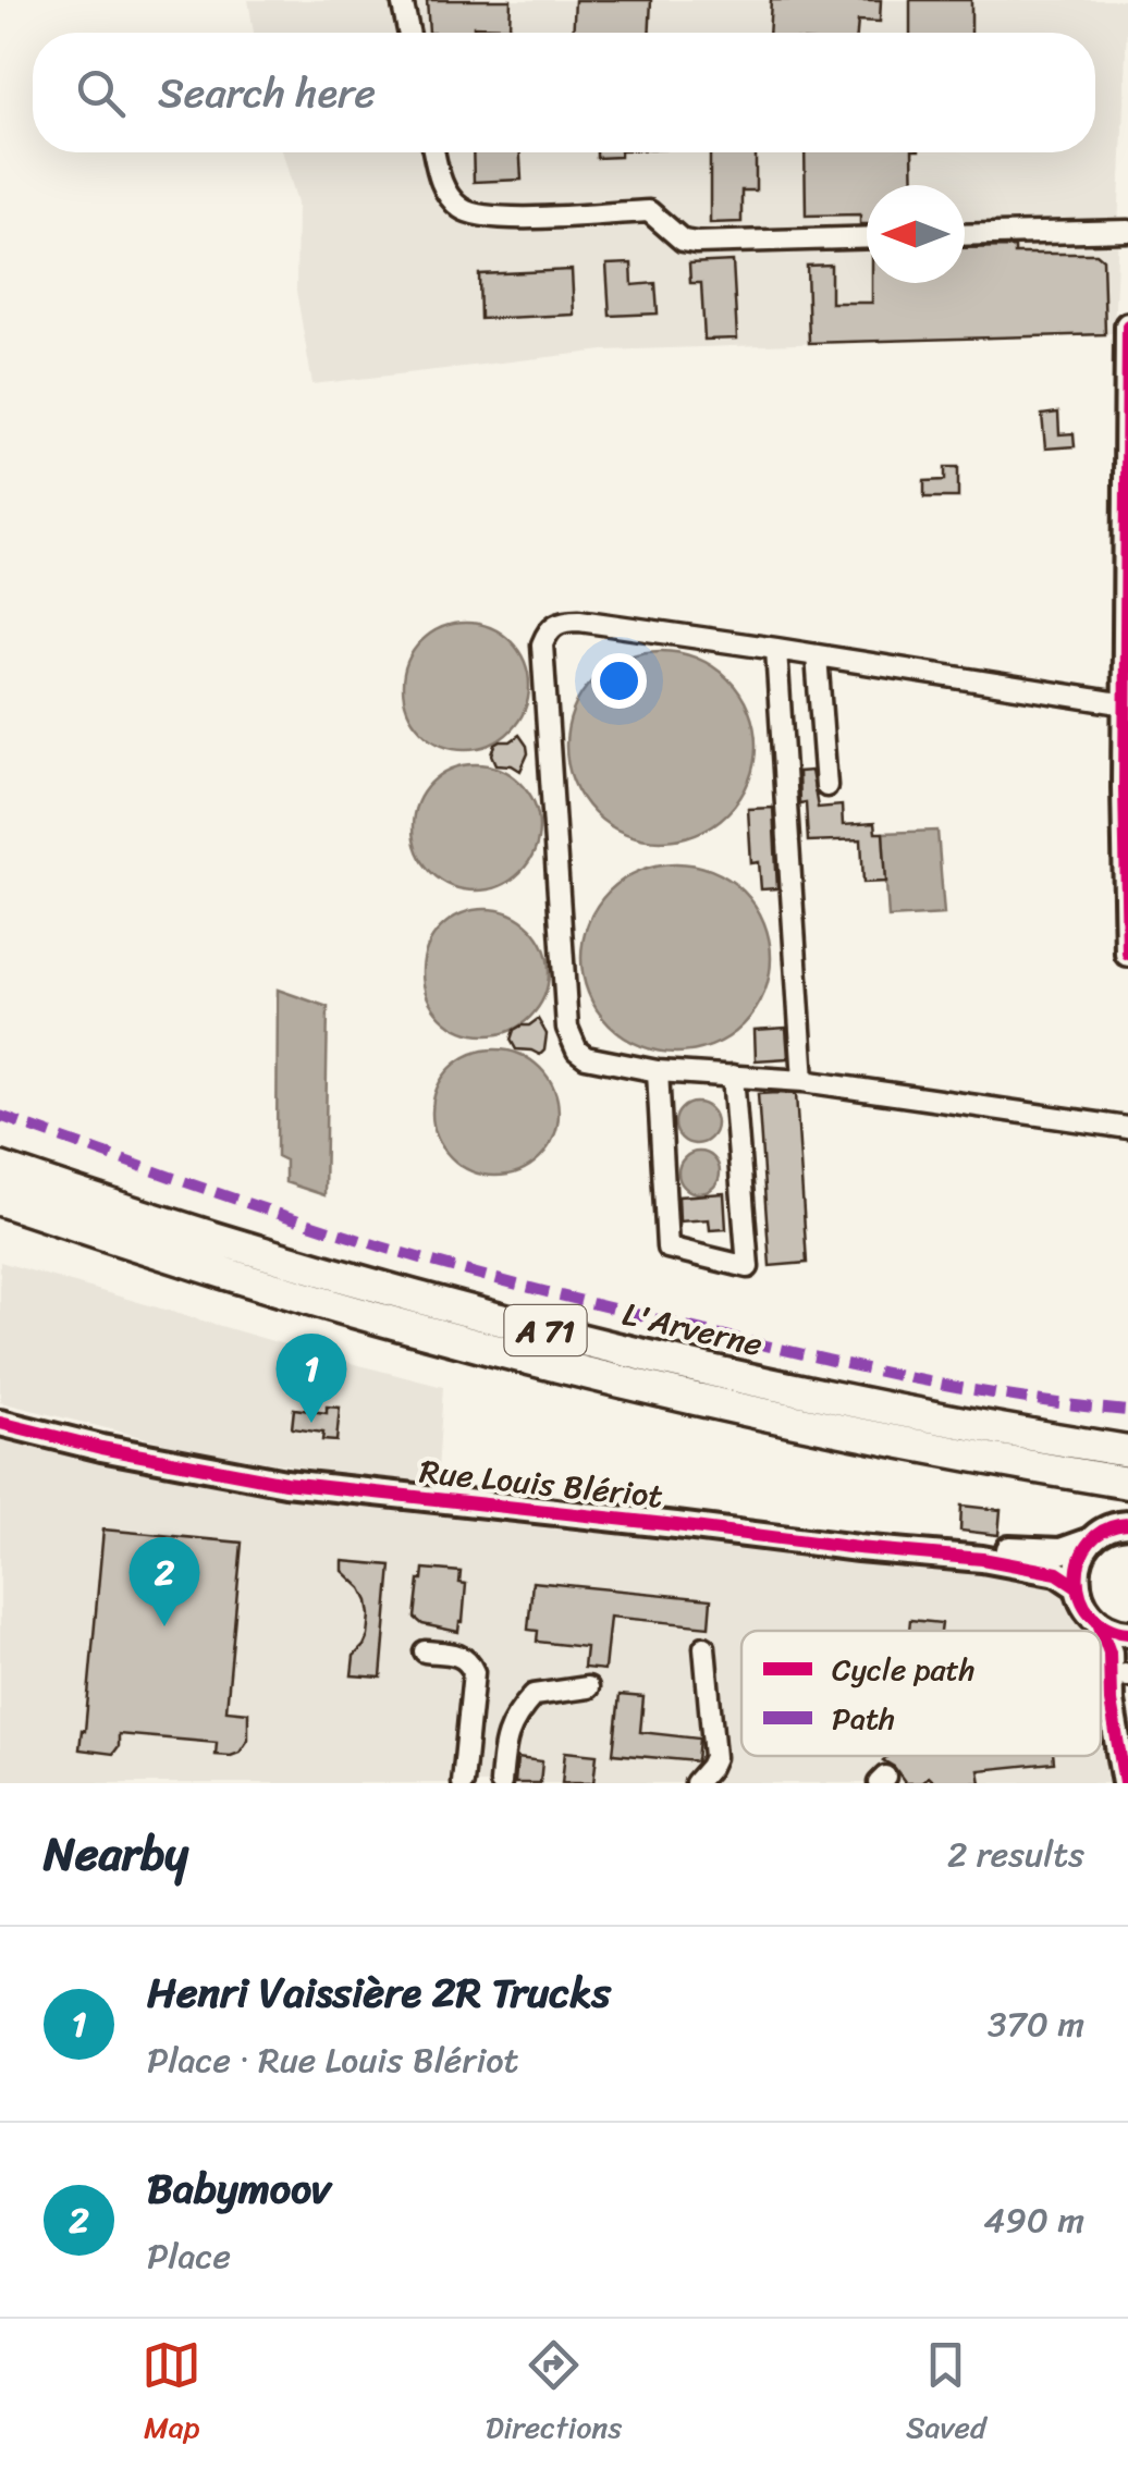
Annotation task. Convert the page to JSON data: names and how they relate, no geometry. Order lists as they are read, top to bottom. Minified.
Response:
{"streets":{"highway":["L'Arverne","A 71"],"main road":["Rue Louis Blériot"]},"legend":["Cycle path","Path"],"north":"left","page":{"search":"Search here","pins":["1","2"],"heading":["Nearby","2 results"],"list":[{"mark":"1","name":"Henri Vaissière 2R Trucks","note":"Place · Rue Louis Blériot","value":"370 m"},{"mark":"2","name":"Babymoov","note":"Place","value":"490 m"}],"nav":["Map","Directions","Saved"]}}
